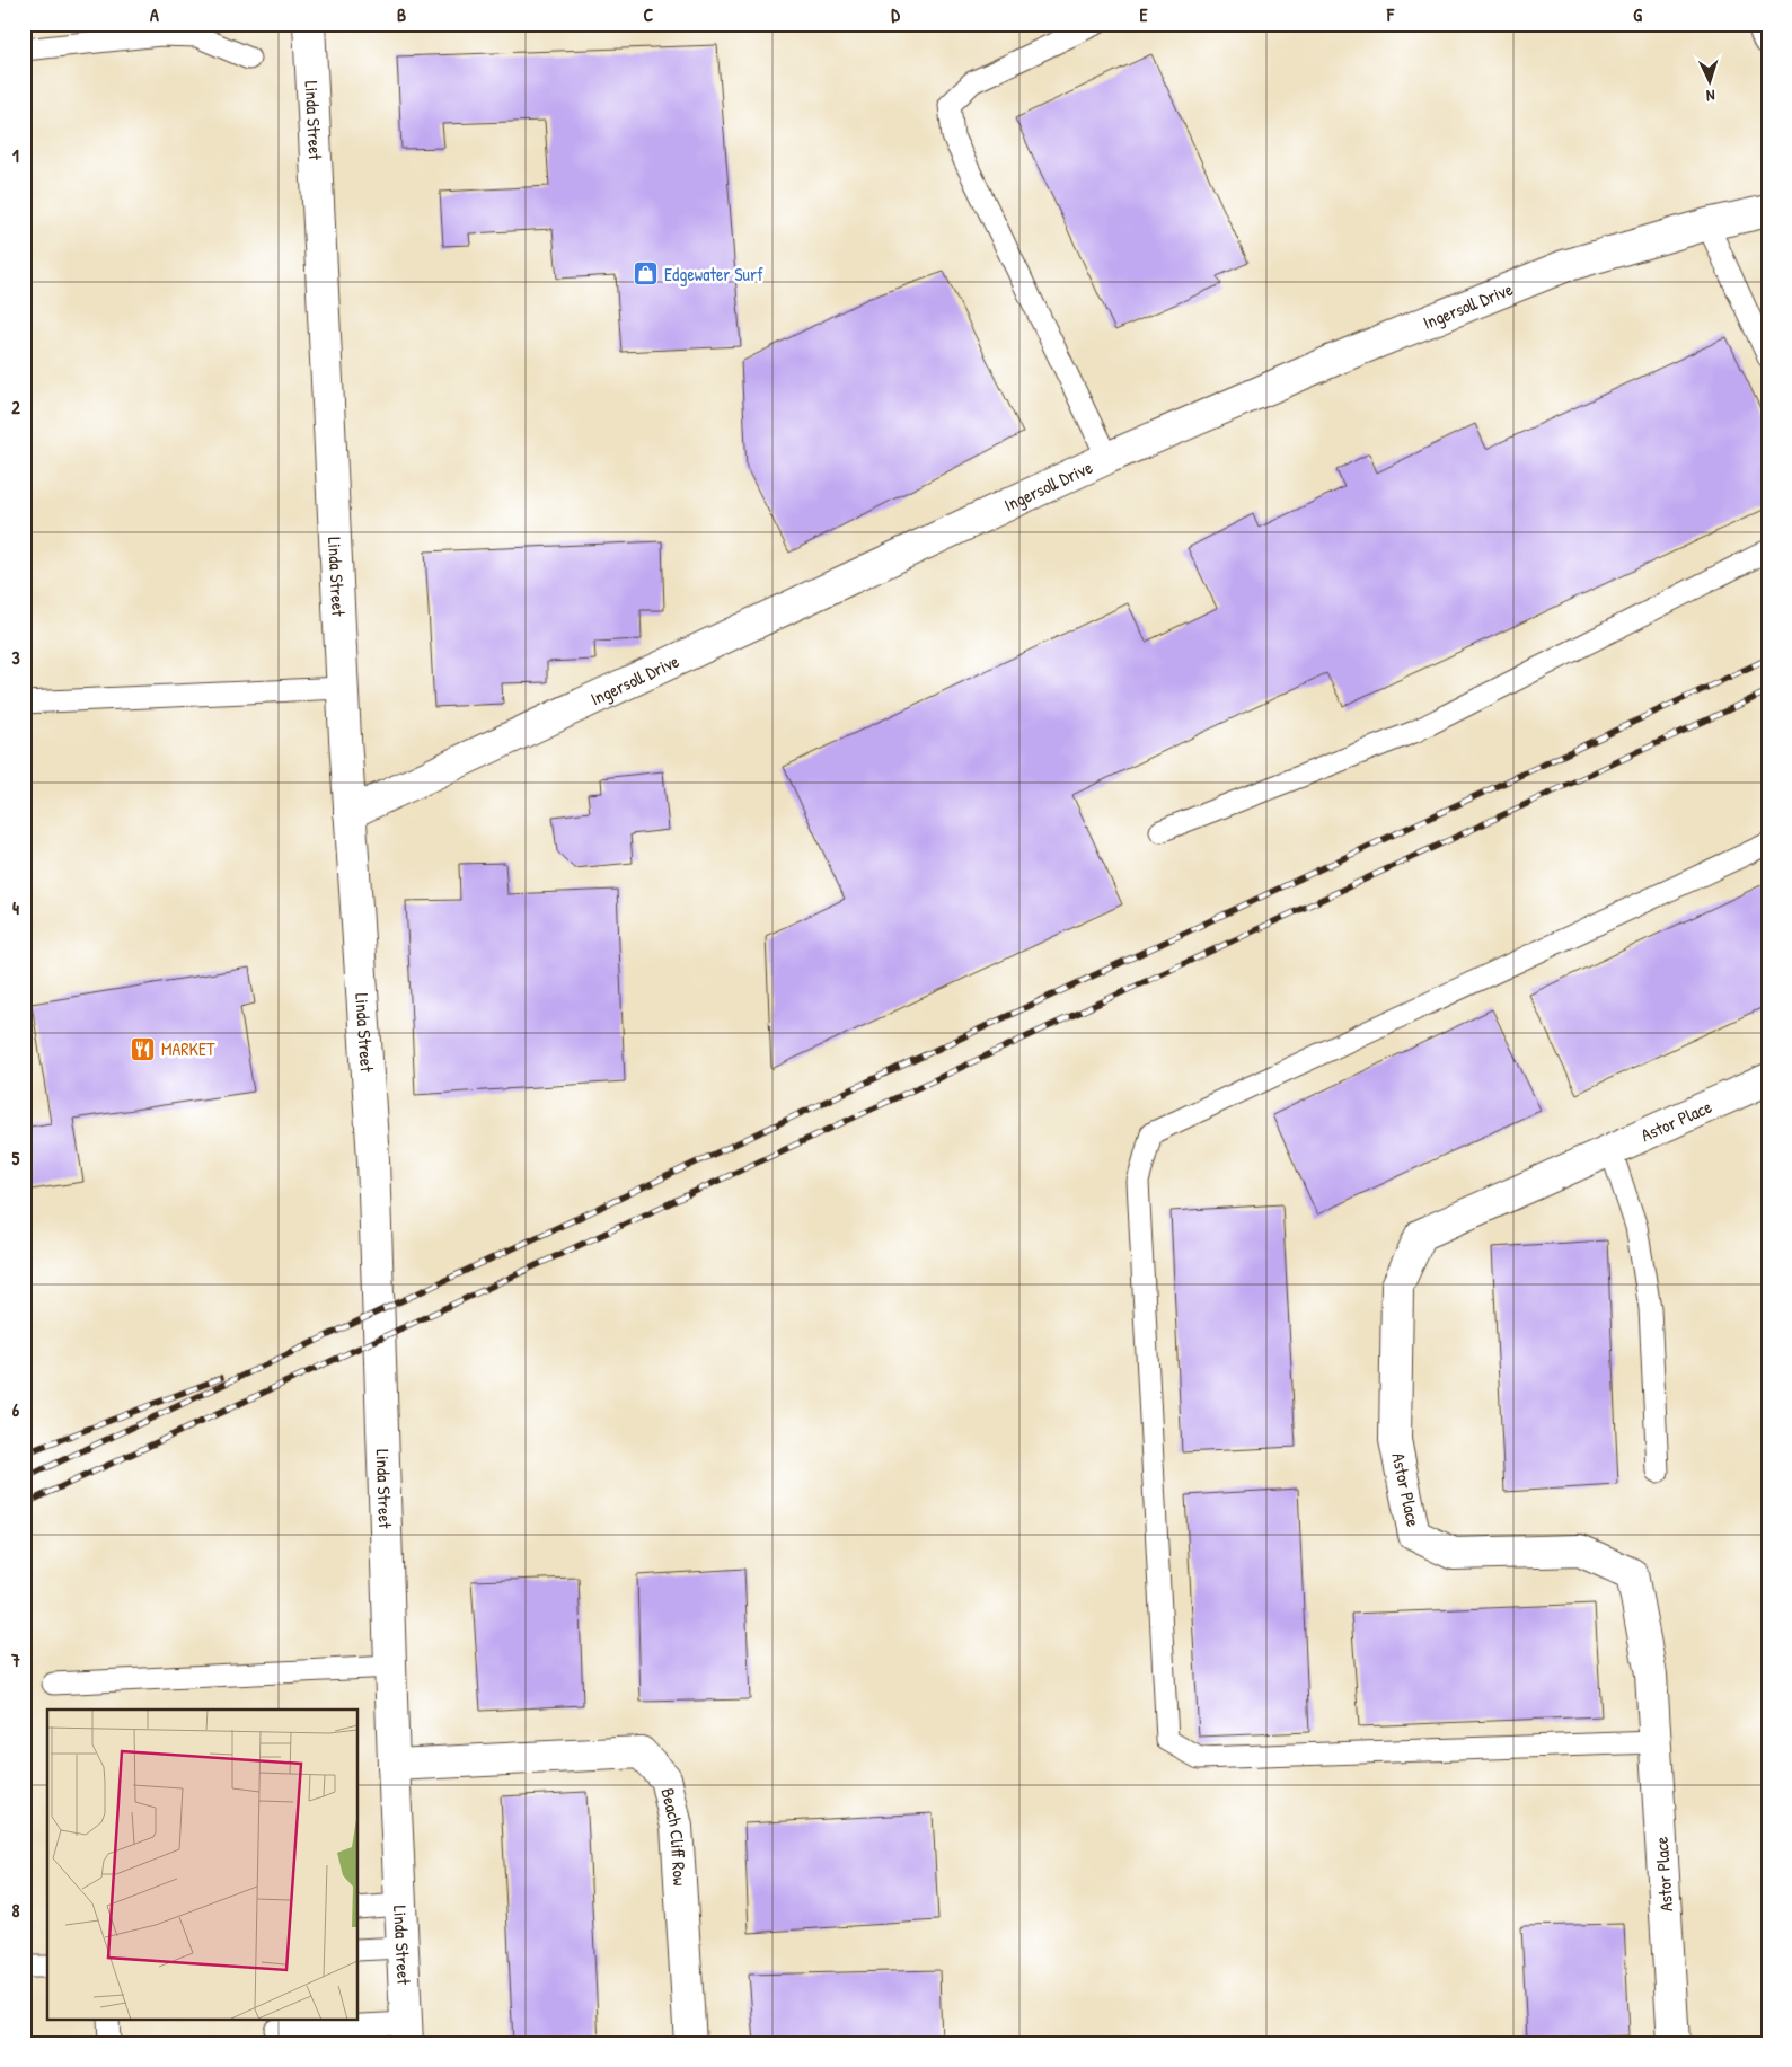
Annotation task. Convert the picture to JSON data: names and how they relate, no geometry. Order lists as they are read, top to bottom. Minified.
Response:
{"streets":{"street":["Linda Street","Ingersoll Drive","Astor Place","Beach Cliff Row"]},"crossings":[["Linda Street","Ingersoll Drive"],["Linda Street","Beach Cliff Row"]],"places":{"shop":["Edgewater Surf"],"restaurant":["MARKET"]},"north":"bottom","grid":{"columns":["A","B","C","D","E","F","G"],"rows":["1","2","3","4","5","6","7","8"]}}
